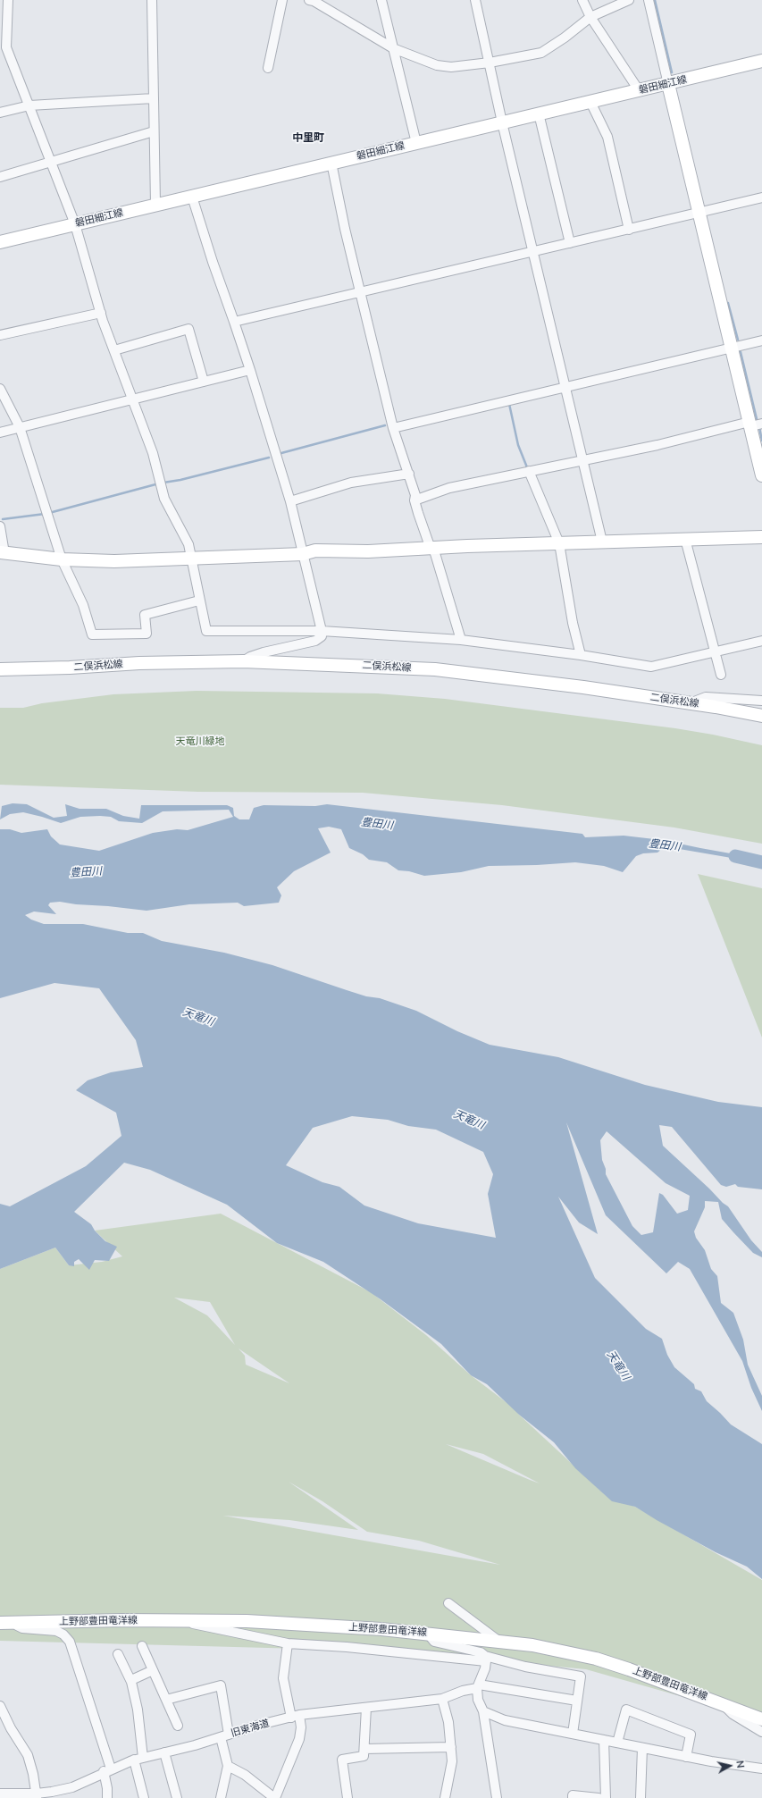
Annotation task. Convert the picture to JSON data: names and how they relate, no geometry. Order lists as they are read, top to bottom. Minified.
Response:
{"streets":{"main road":["磐田細江線","二俣浜松線","上野部豊田竜洋線"],"street":["旧東海道"]},"districts":["中里町"],"water":["豊田川","天竜川"],"parks":["天竜川緑地"],"north":"right"}
